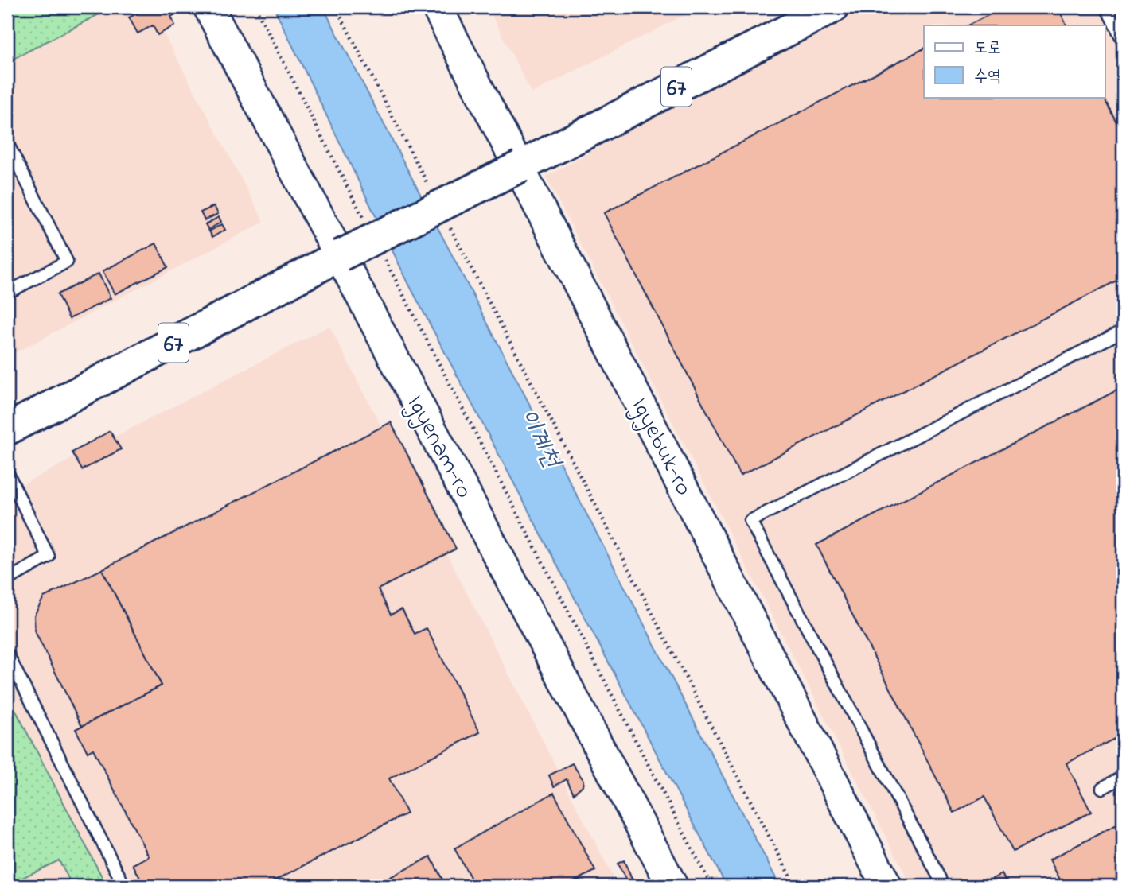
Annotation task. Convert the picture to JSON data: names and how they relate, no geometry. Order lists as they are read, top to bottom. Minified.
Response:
{"streets":{"main road":["67"],"street":["Igyenam-ro","Igyebuk-ro"]},"crossings":[["67","Igyenam-ro"],["67","Igyebuk-ro"]],"water":["이계천"],"legend":["도로","수역"]}
